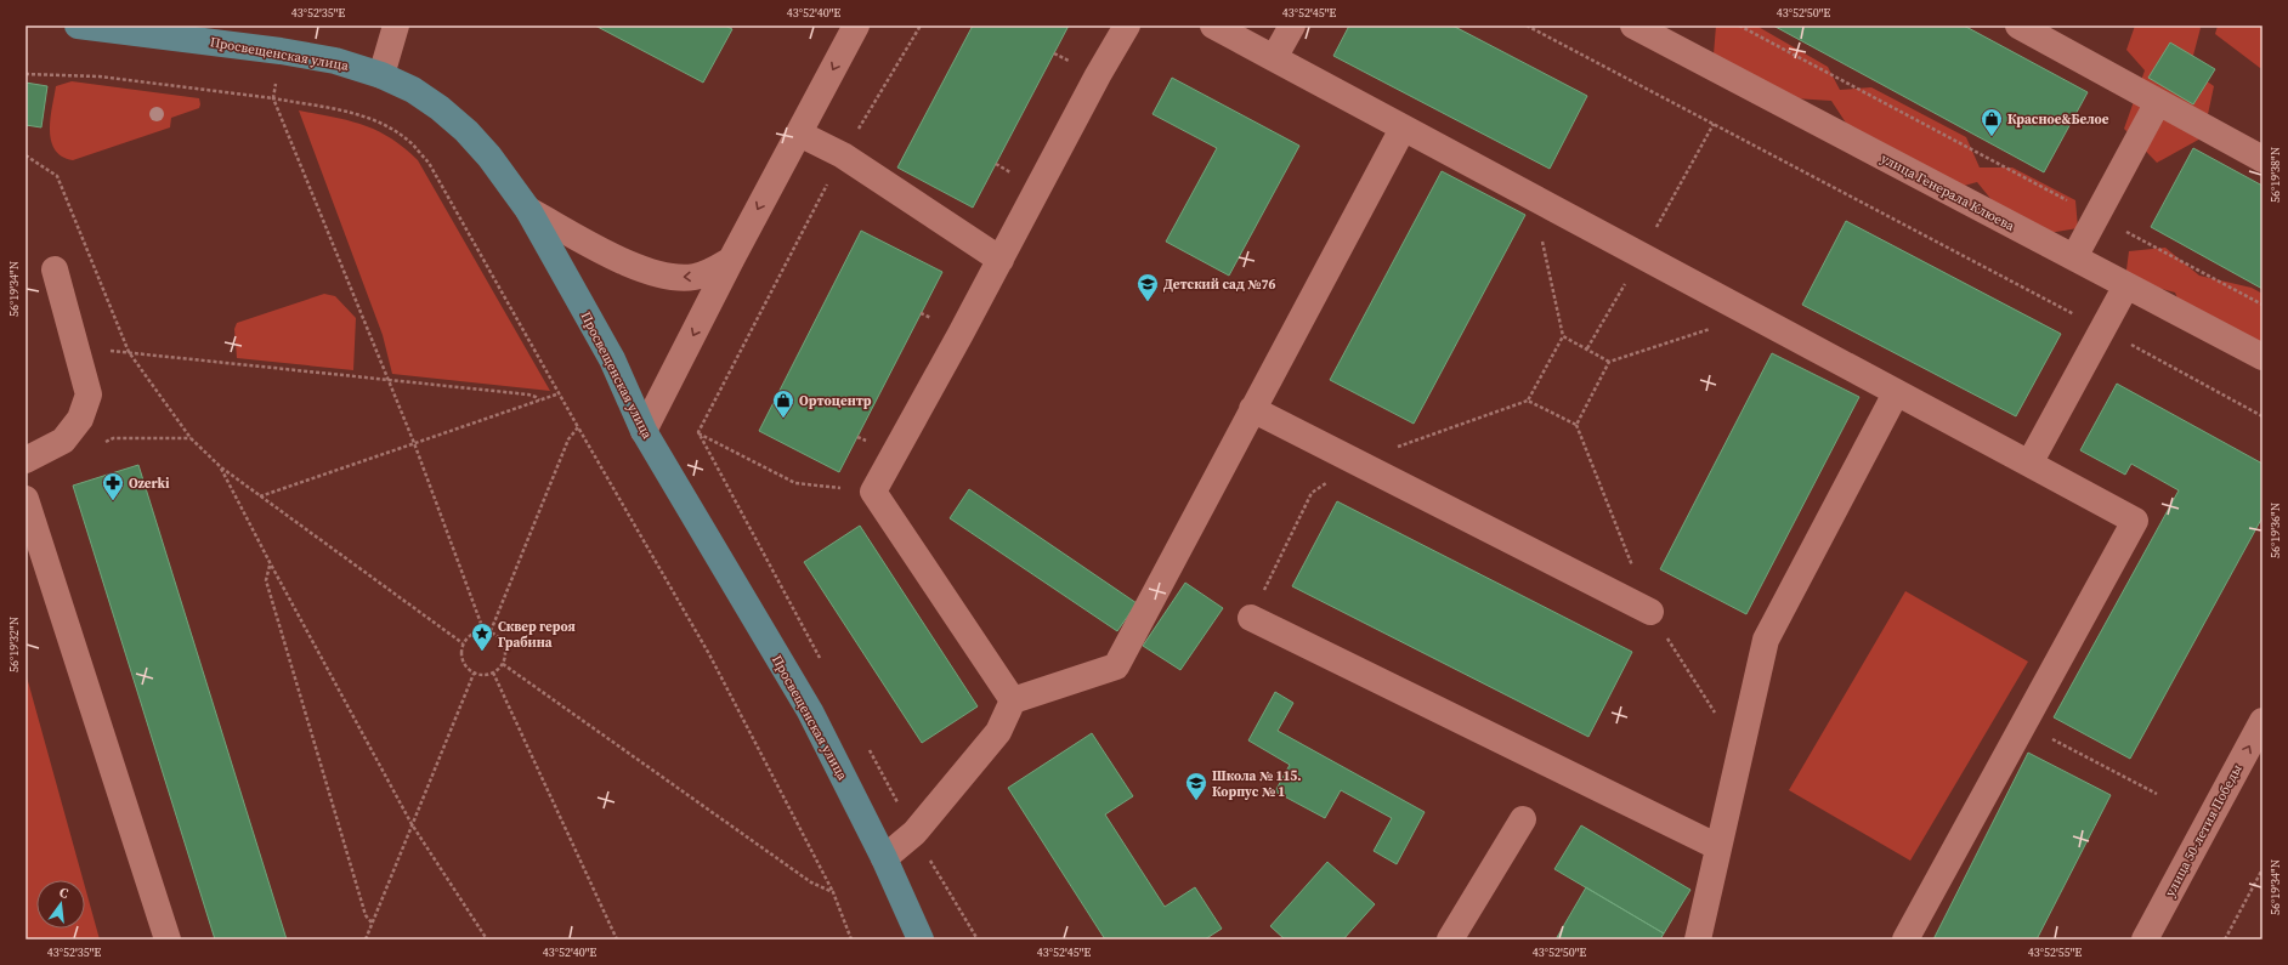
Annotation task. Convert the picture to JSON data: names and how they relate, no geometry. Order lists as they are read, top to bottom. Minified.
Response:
{"streets":{"main road":["Просвещенская улица"],"street":["улица Генерала Клюева","улица 50-летия Победы"]},"places":{"shop":["Красное&Белое","Ортоцентр"],"school or university":["Детский сад №76","Школа № 115. Корпус № 1"],"pharmacy":["Ozerki"],"place":["Сквер героя Грабина"]},"north":"top","coordinates":["43°52'35\"E","43°52'40\"E","43°52'45\"E","43°52'50\"E","56°19'38\"N","56°19'34\"N","56°19'36\"N","56°19'32\"N","43°52'55\"E"]}
